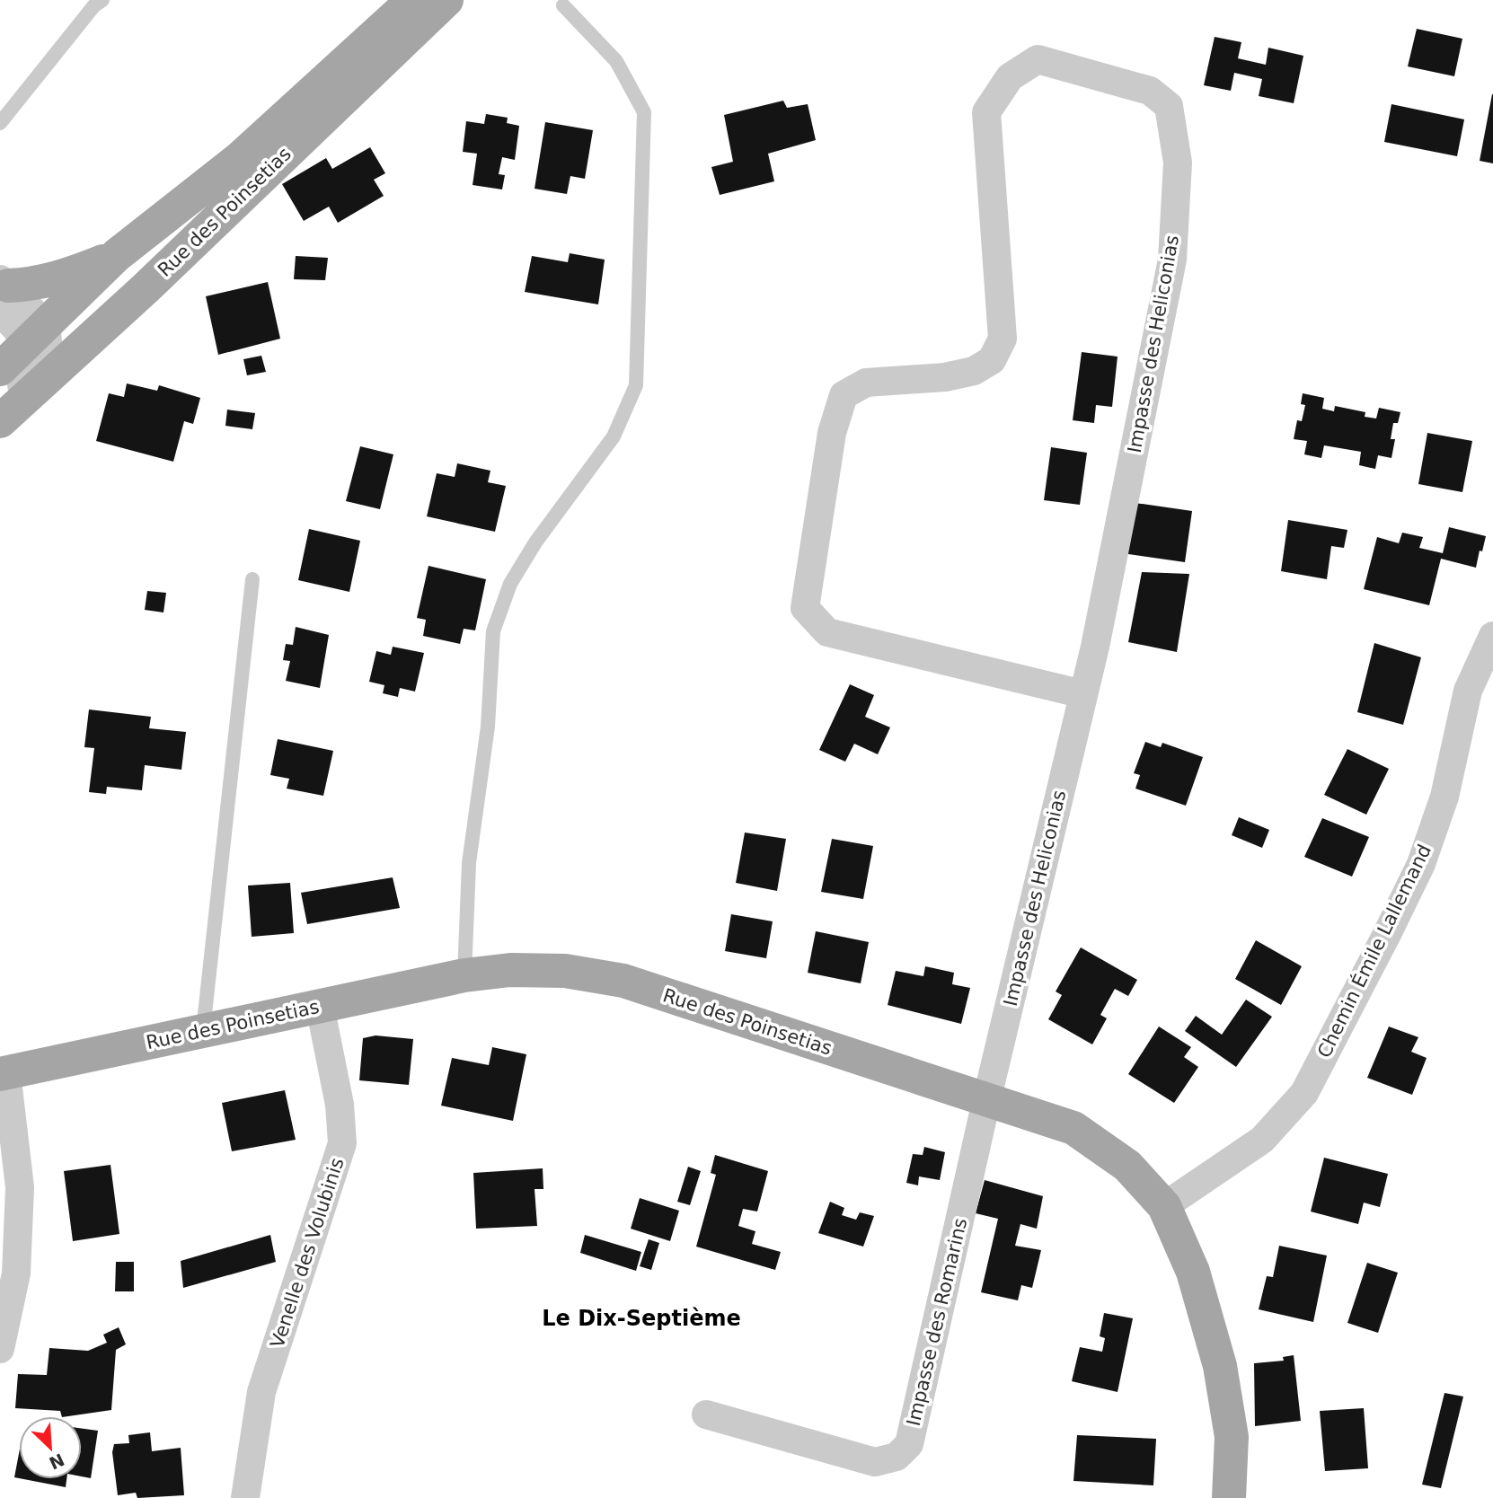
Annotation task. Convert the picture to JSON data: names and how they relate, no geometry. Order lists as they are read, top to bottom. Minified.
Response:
{"streets":{"main road":["Rue des Poinsetias"],"street":["Impasse des Heliconias","Chemin Émile Lallemand","Venelle des Volubinis","Impasse des Romarins"]},"crossings":[["Rue des Poinsetias","Impasse des Heliconias"],["Rue des Poinsetias","Chemin Émile Lallemand"],["Rue des Poinsetias","Venelle des Volubinis"],["Rue des Poinsetias","Impasse des Romarins"],["Impasse des Heliconias","Impasse des Romarins"]],"districts":["Le Dix-Septième"],"north":"bottom right"}
